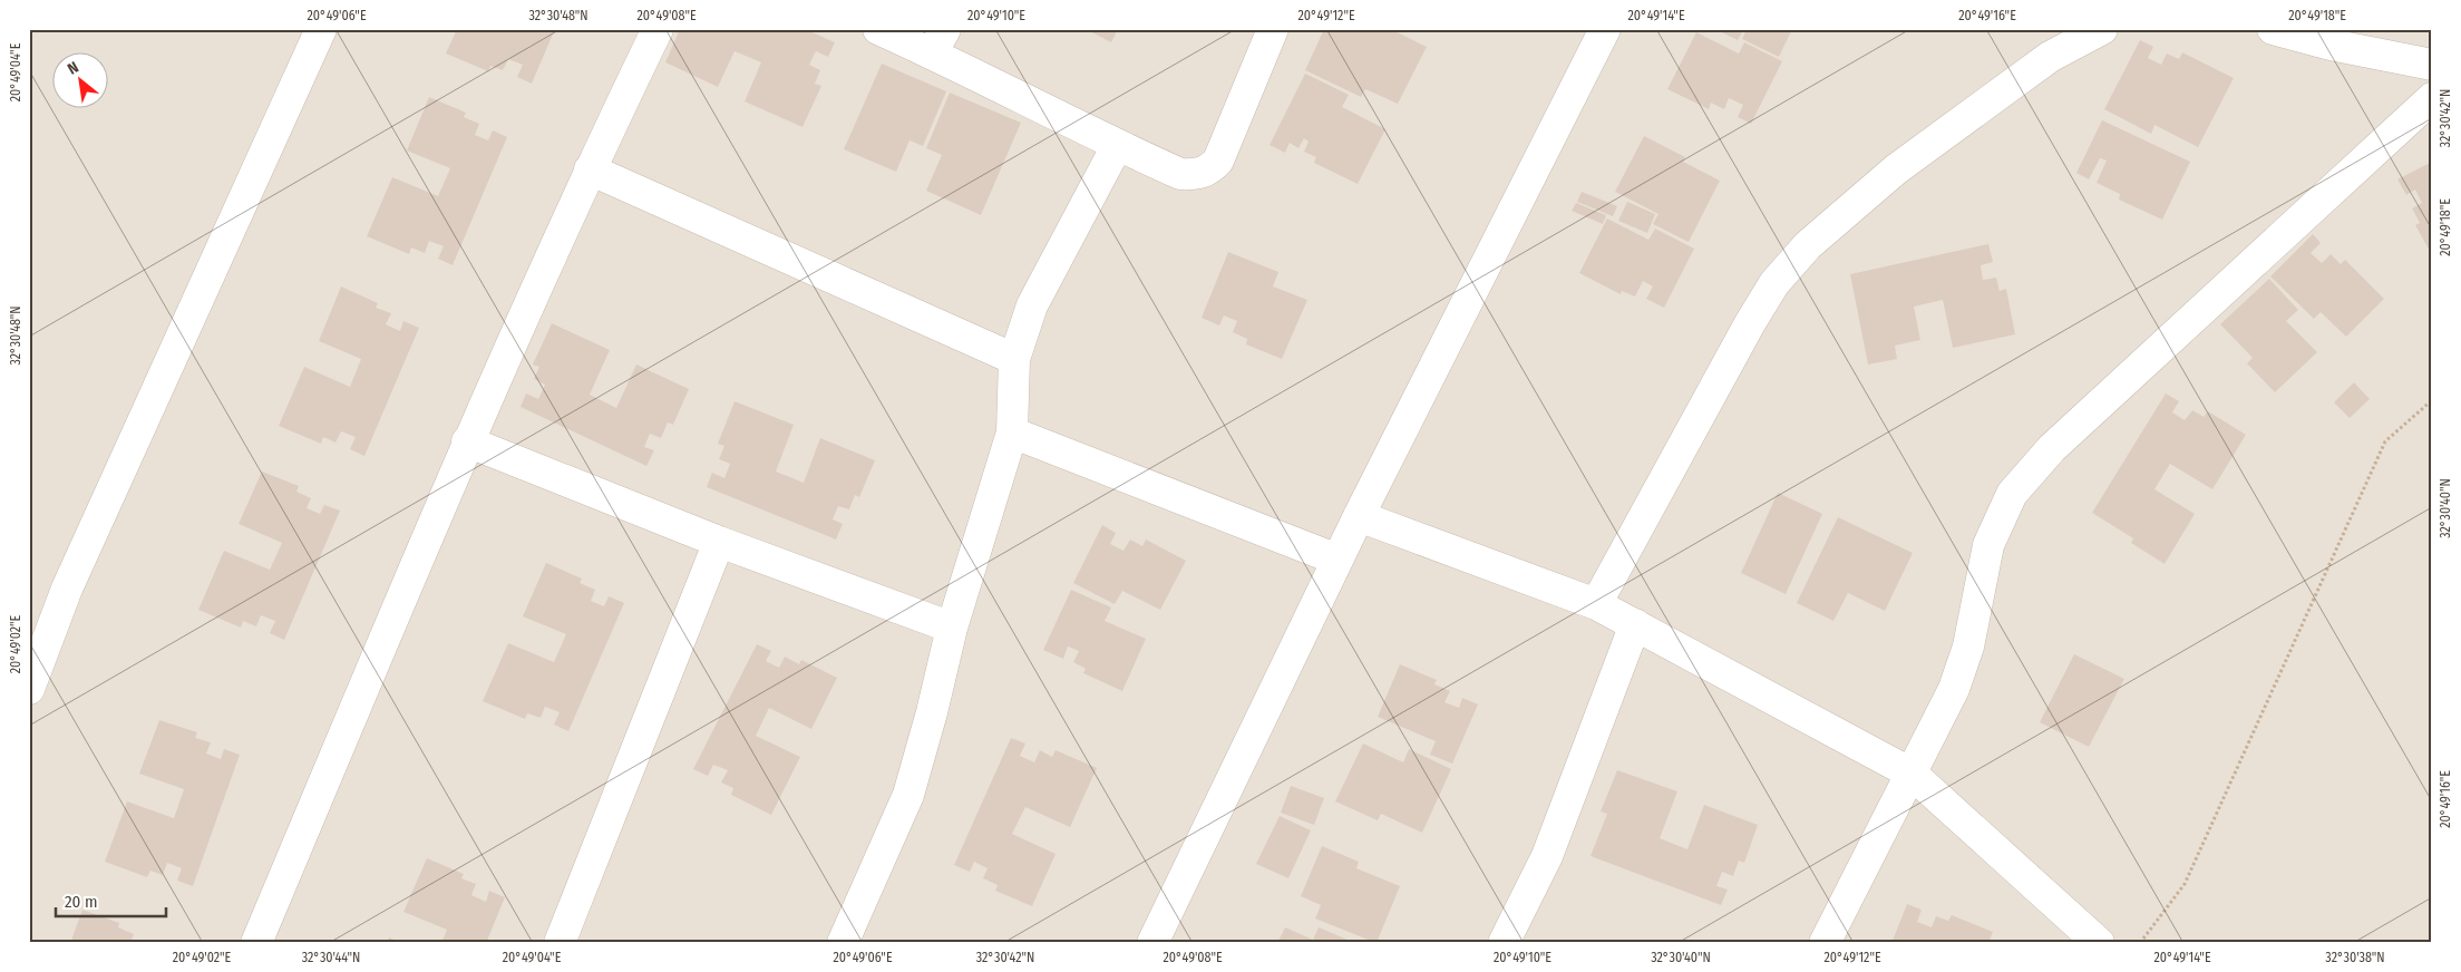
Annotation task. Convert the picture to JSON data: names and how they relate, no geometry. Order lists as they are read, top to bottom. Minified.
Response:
{"scale_bar":"20 m","north":"top left","coordinates":["20°49'06\"E","32°30'48\"N","20°49'08\"E","20°49'10\"E","20°49'12\"E","20°49'14\"E","20°49'16\"E","20°49'18\"E","20°49'04\"E","32°30'42\"N","32°30'40\"N","20°49'02\"E","32°30'44\"N","32°30'38\"N"]}
